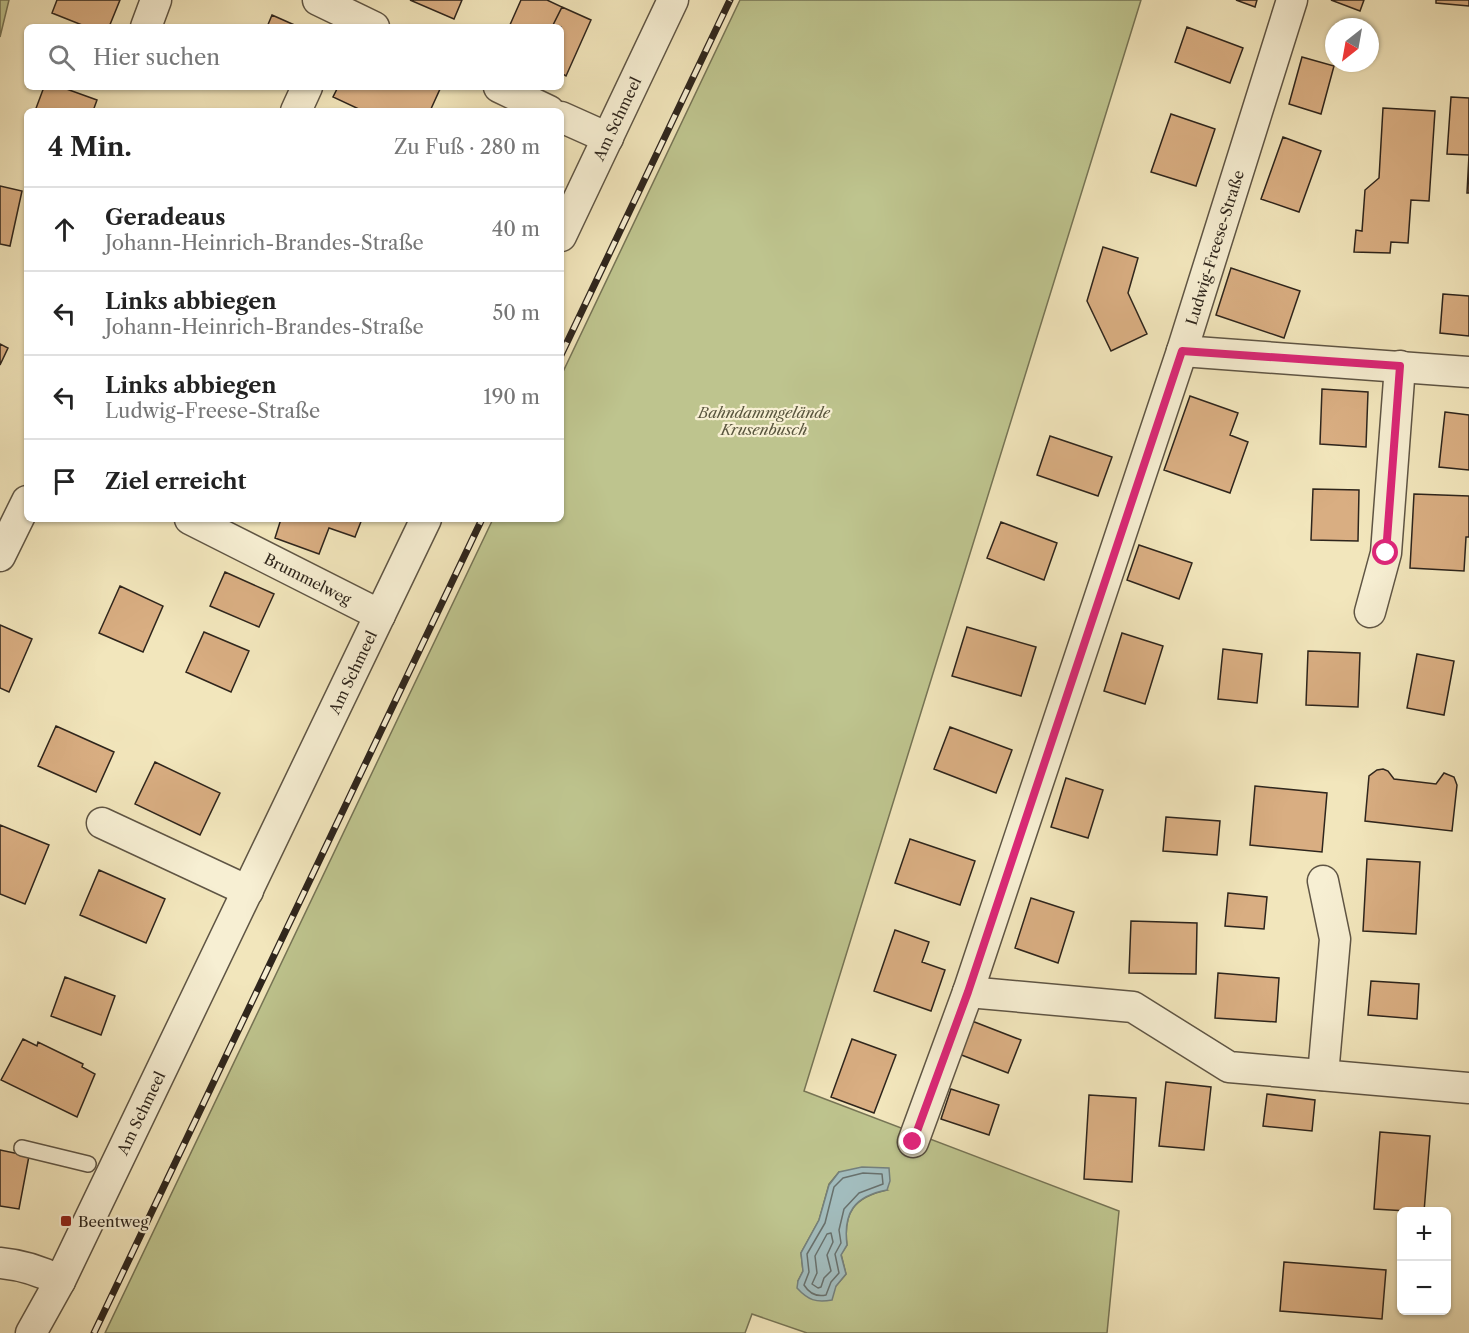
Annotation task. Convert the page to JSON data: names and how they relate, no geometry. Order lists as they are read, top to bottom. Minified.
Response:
{"streets":{"street":["Am Schmeel","Ludwig-Freese-Straße","Brummelweg"]},"crossings":[["Am Schmeel","Brummelweg"]],"parks":["Bahndammgelände Krusenbusch"],"places":{"transit":["Beentweg"]},"north":"bottom left","page":{"search":"Hier suchen","heading":["4 Min.","Zu Fuß · 280 m"],"list":[["Geradeaus","Johann-Heinrich-Brandes-Straße","40 m"],["Links abbiegen","Johann-Heinrich-Brandes-Straße","50 m"],["Links abbiegen","Ludwig-Freese-Straße","190 m"],"Ziel erreicht"],"map_buttons":["+","−"]}}
